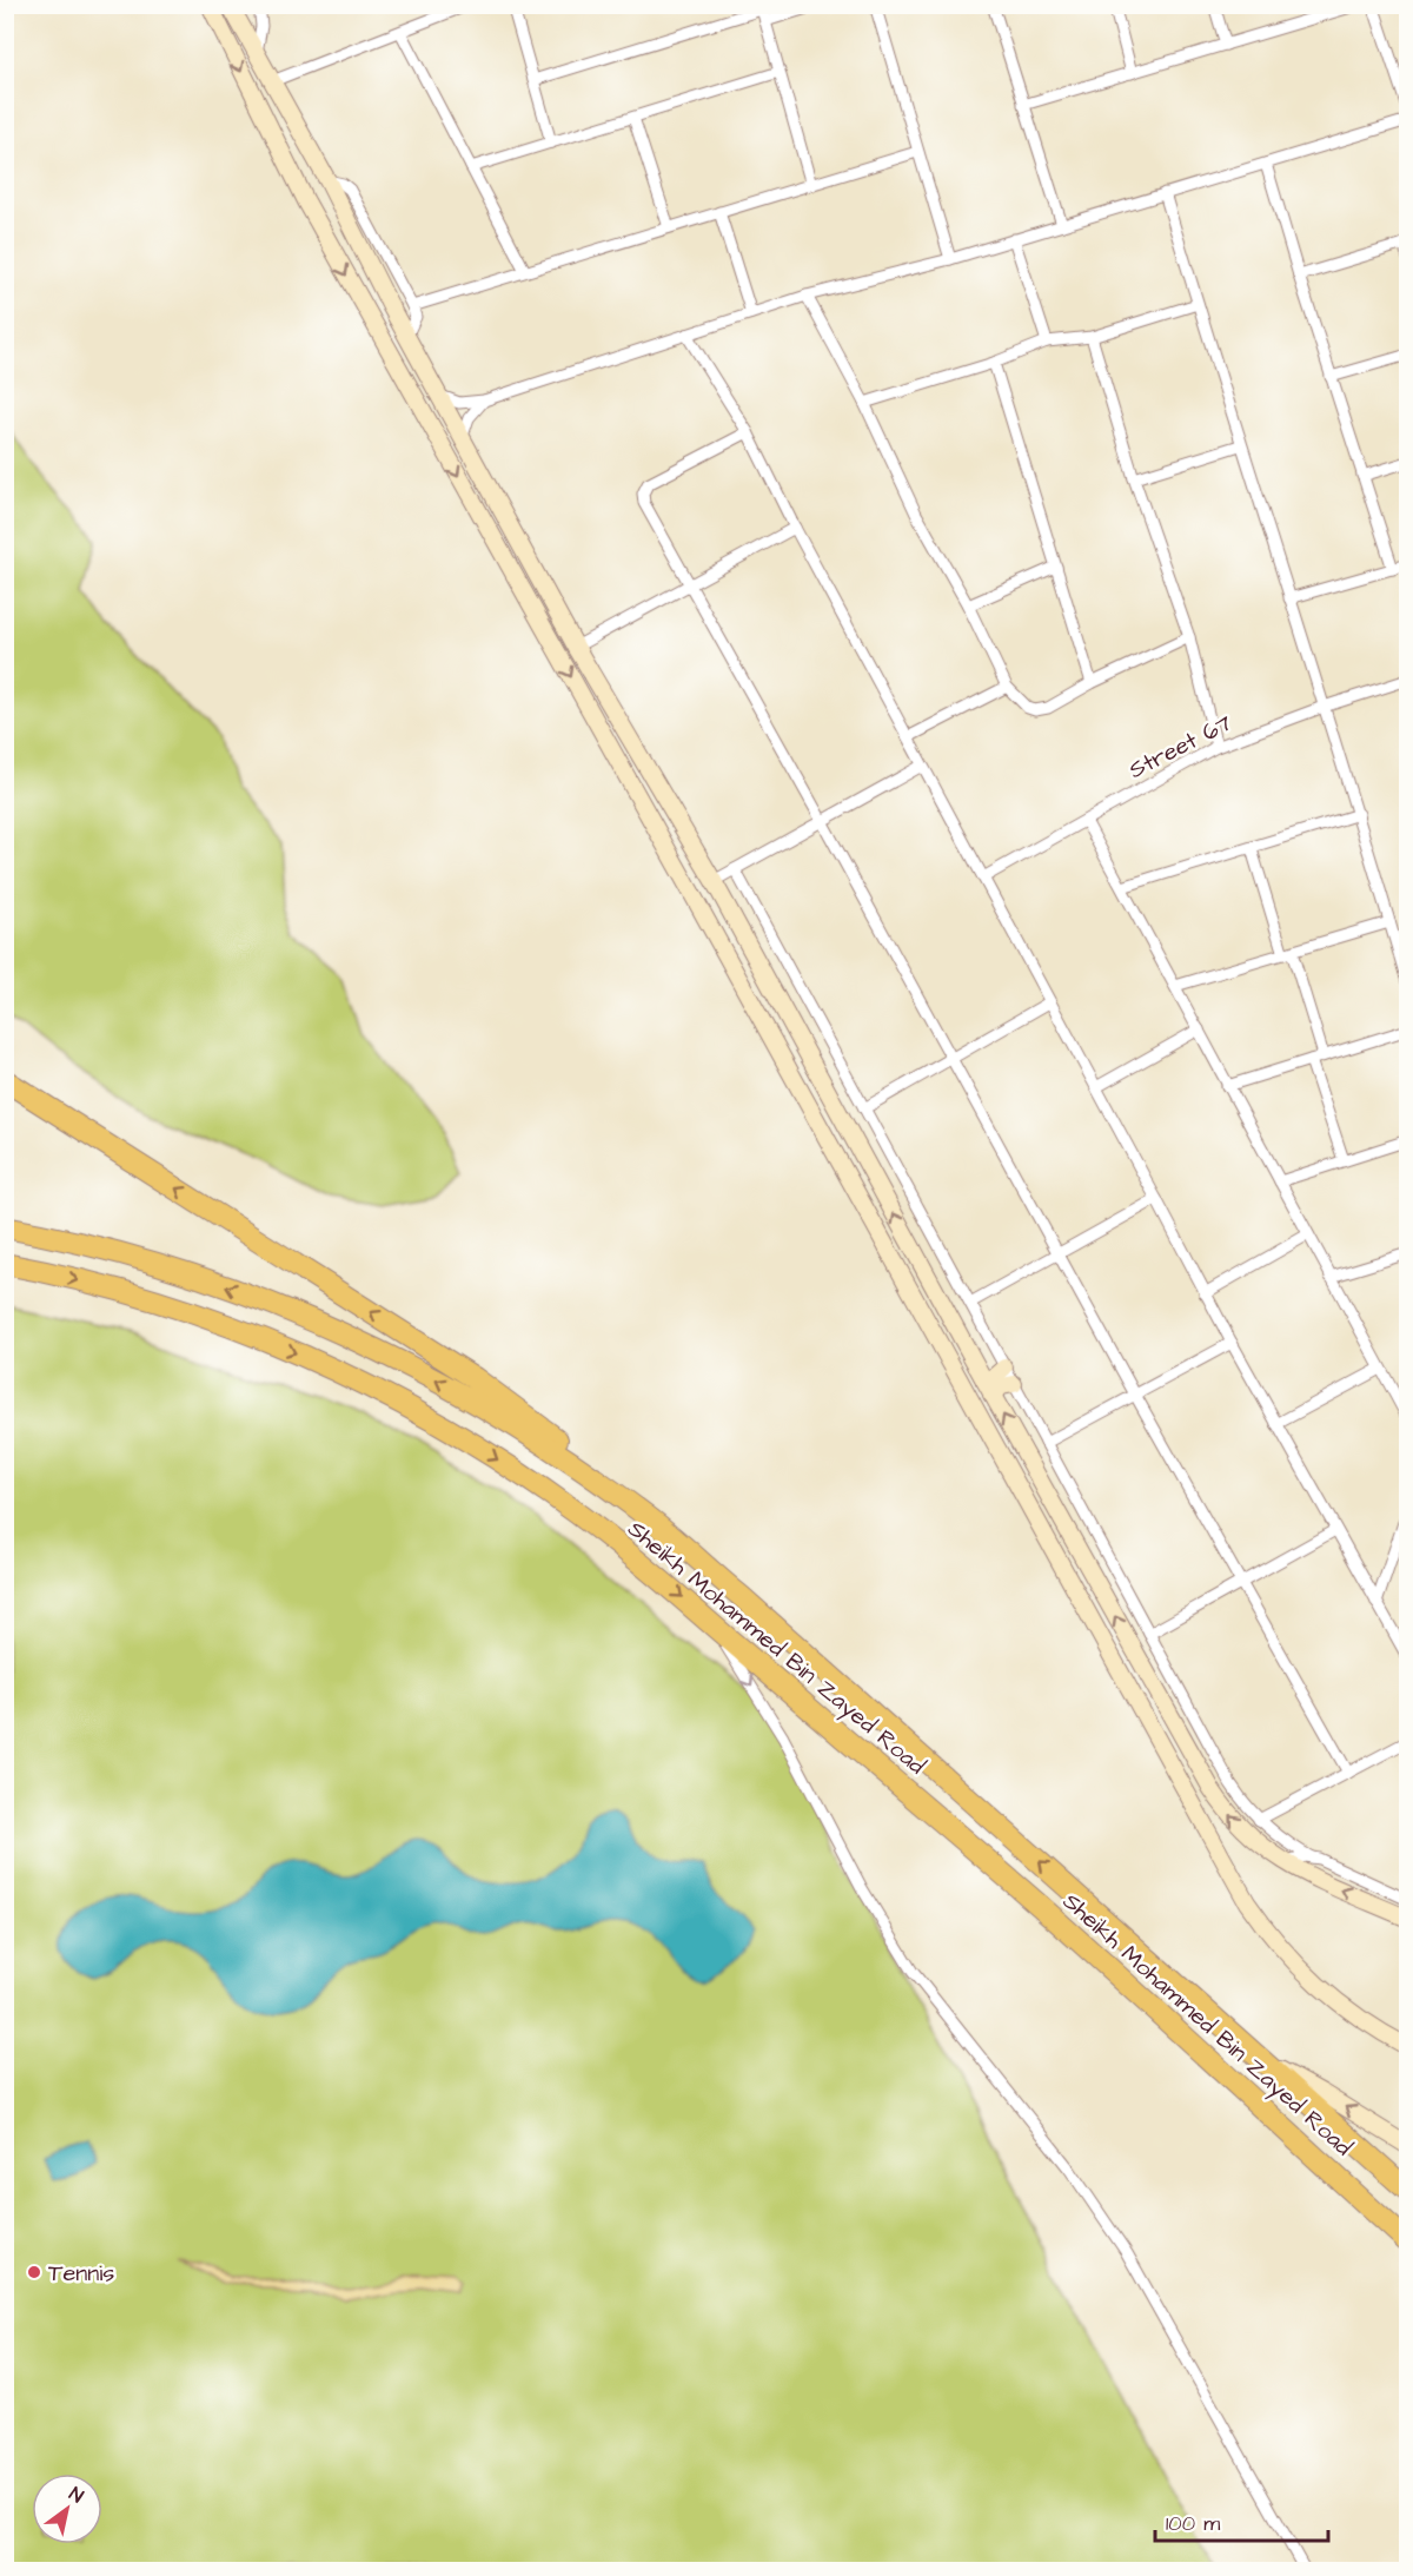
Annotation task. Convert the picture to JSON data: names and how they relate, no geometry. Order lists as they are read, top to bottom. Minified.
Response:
{"streets":{"highway":["Sheikh Mohammed Bin Zayed Road"],"street":["Street 67"]},"places":["Tennis"],"scale_bar":"100 m","north":"top right"}
